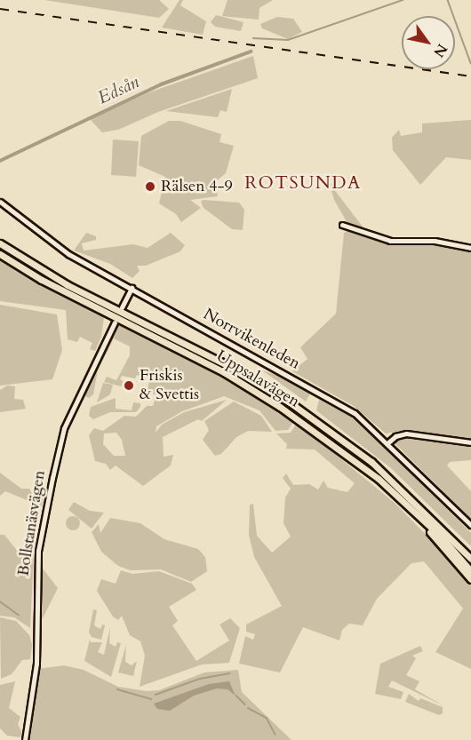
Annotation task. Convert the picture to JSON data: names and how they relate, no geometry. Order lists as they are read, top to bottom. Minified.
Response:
{"streets":{"highway":["Uppsalavägen"],"street":["Norrvikenleden","Bollstanäsvägen"]},"districts":["ROTSUNDA"],"water":["Edsån"],"places":["Rälsen 4-9","Friskis & Svettis"],"north":"bottom right"}
